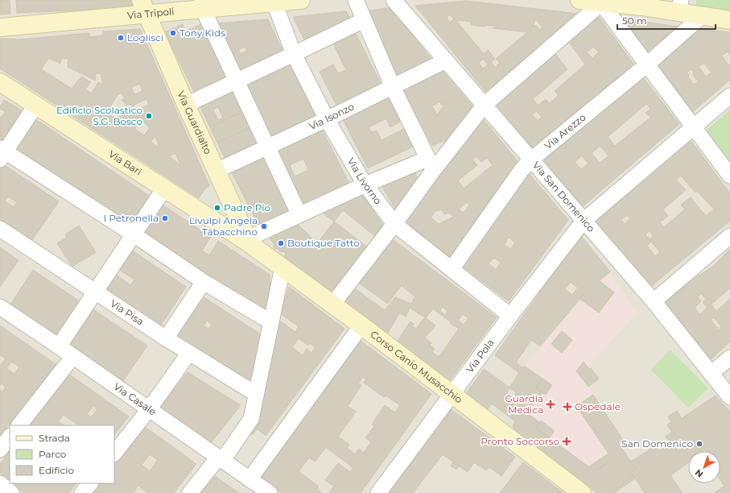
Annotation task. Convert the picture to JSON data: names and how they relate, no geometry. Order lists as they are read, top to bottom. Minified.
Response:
{"streets":{"street":["Via Tripoli","Via Isonzo","Via Guardialto","Via Arezzo","Via Bari","Via Livorno","Via San Domenico","Via Pisa","Via Pola","Corso Canio Musacchio","Via Casale"]},"crossings":[["Via Tripoli","Via Guardialto"],["Via Tripoli","Via Livorno"],["Via Isonzo","Via Guardialto"],["Via Isonzo","Via Livorno"],["Via Isonzo","Via San Domenico"],["Via Guardialto","Via Bari"],["Via Guardialto","Corso Canio Musacchio"],["Via Arezzo","Via Livorno"],["Via Arezzo","Via San Domenico"],["Via Bari","Corso Canio Musacchio"],["Via Livorno","Via Pola"],["Via San Domenico","Via Pola"],["Via Pola","Corso Canio Musacchio"]],"places":{"other":["Tony Kids","Loglisci","Edificio Scolastico S.G. Bosco","Padre Pio","I Petronella","Livulpi Angela Tabacchino","Boutique Tatto","San Domenico"],"health":["Guardia Medica","Ospedale","Pronto Soccorso"]},"legend":["Strada","Parco","Edificio"],"scale_bar":"50 m","north":"bottom left"}
